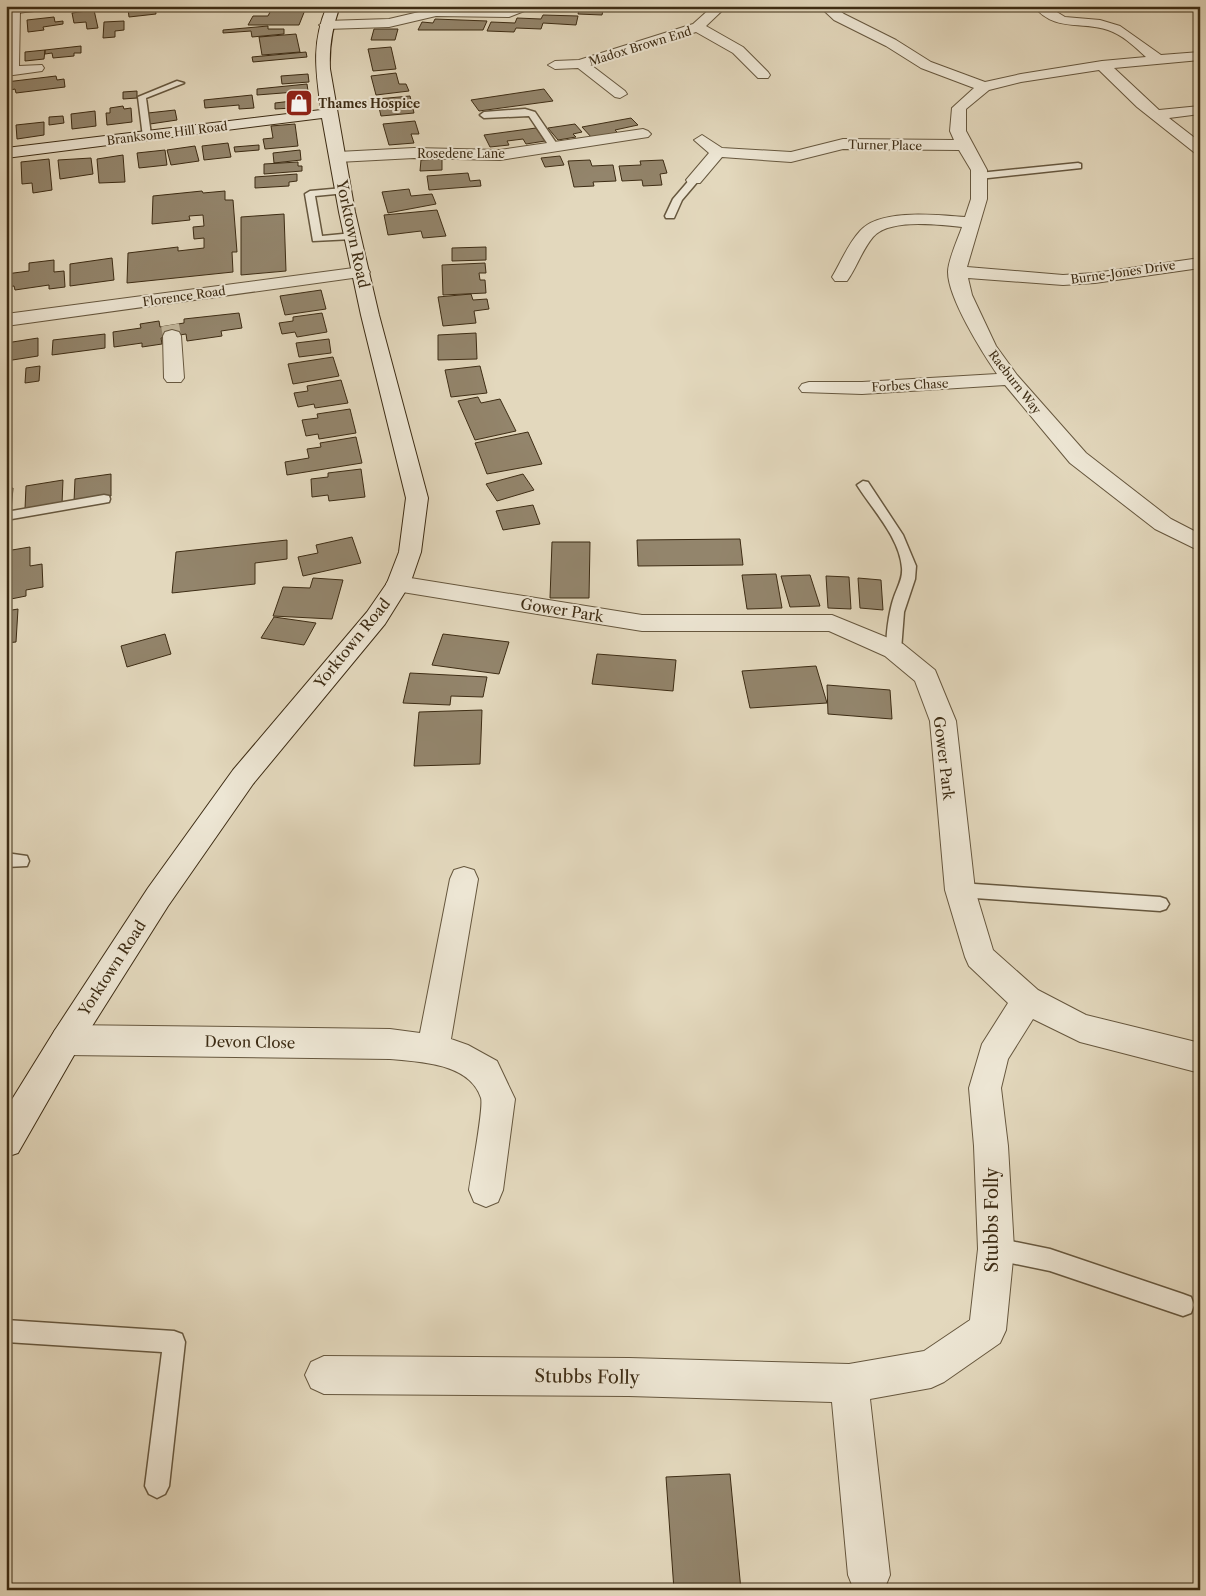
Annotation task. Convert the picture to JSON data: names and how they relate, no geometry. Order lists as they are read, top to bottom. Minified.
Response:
{"streets":{"street":["Madox Brown End","Branksome Hill Road","Turner Place","Rosedene Lane","Yorktown Road","Burne-Jones Drive","Florence Road","Raeburn Way","Forbes Chase","Gower Park","Devon Close","Stubbs Folly"]},"crossings":[["Branksome Hill Road","Yorktown Road"],["Rosedene Lane","Yorktown Road"],["Yorktown Road","Florence Road"],["Yorktown Road","Gower Park"],["Yorktown Road","Devon Close"],["Burne-Jones Drive","Raeburn Way"],["Raeburn Way","Forbes Chase"],["Gower Park","Stubbs Folly"]],"places":{"shop":["Thames Hospice"]}}
